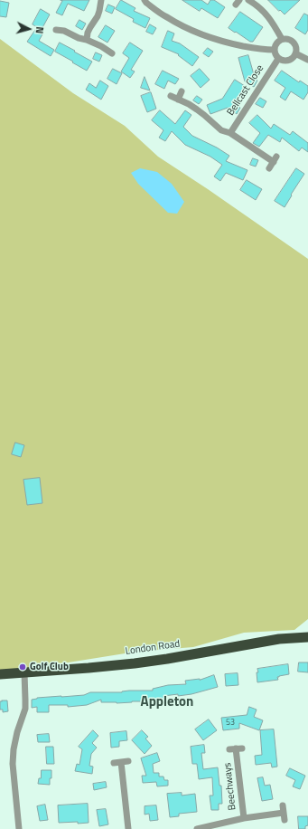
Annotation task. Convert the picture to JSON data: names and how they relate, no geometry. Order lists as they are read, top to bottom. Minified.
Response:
{"streets":{"highway":["London Road"],"street":["Bellcast Close","Beechways"]},"districts":["Appleton"],"places":["Golf Club"],"house_numbers":["53"],"north":"right"}
